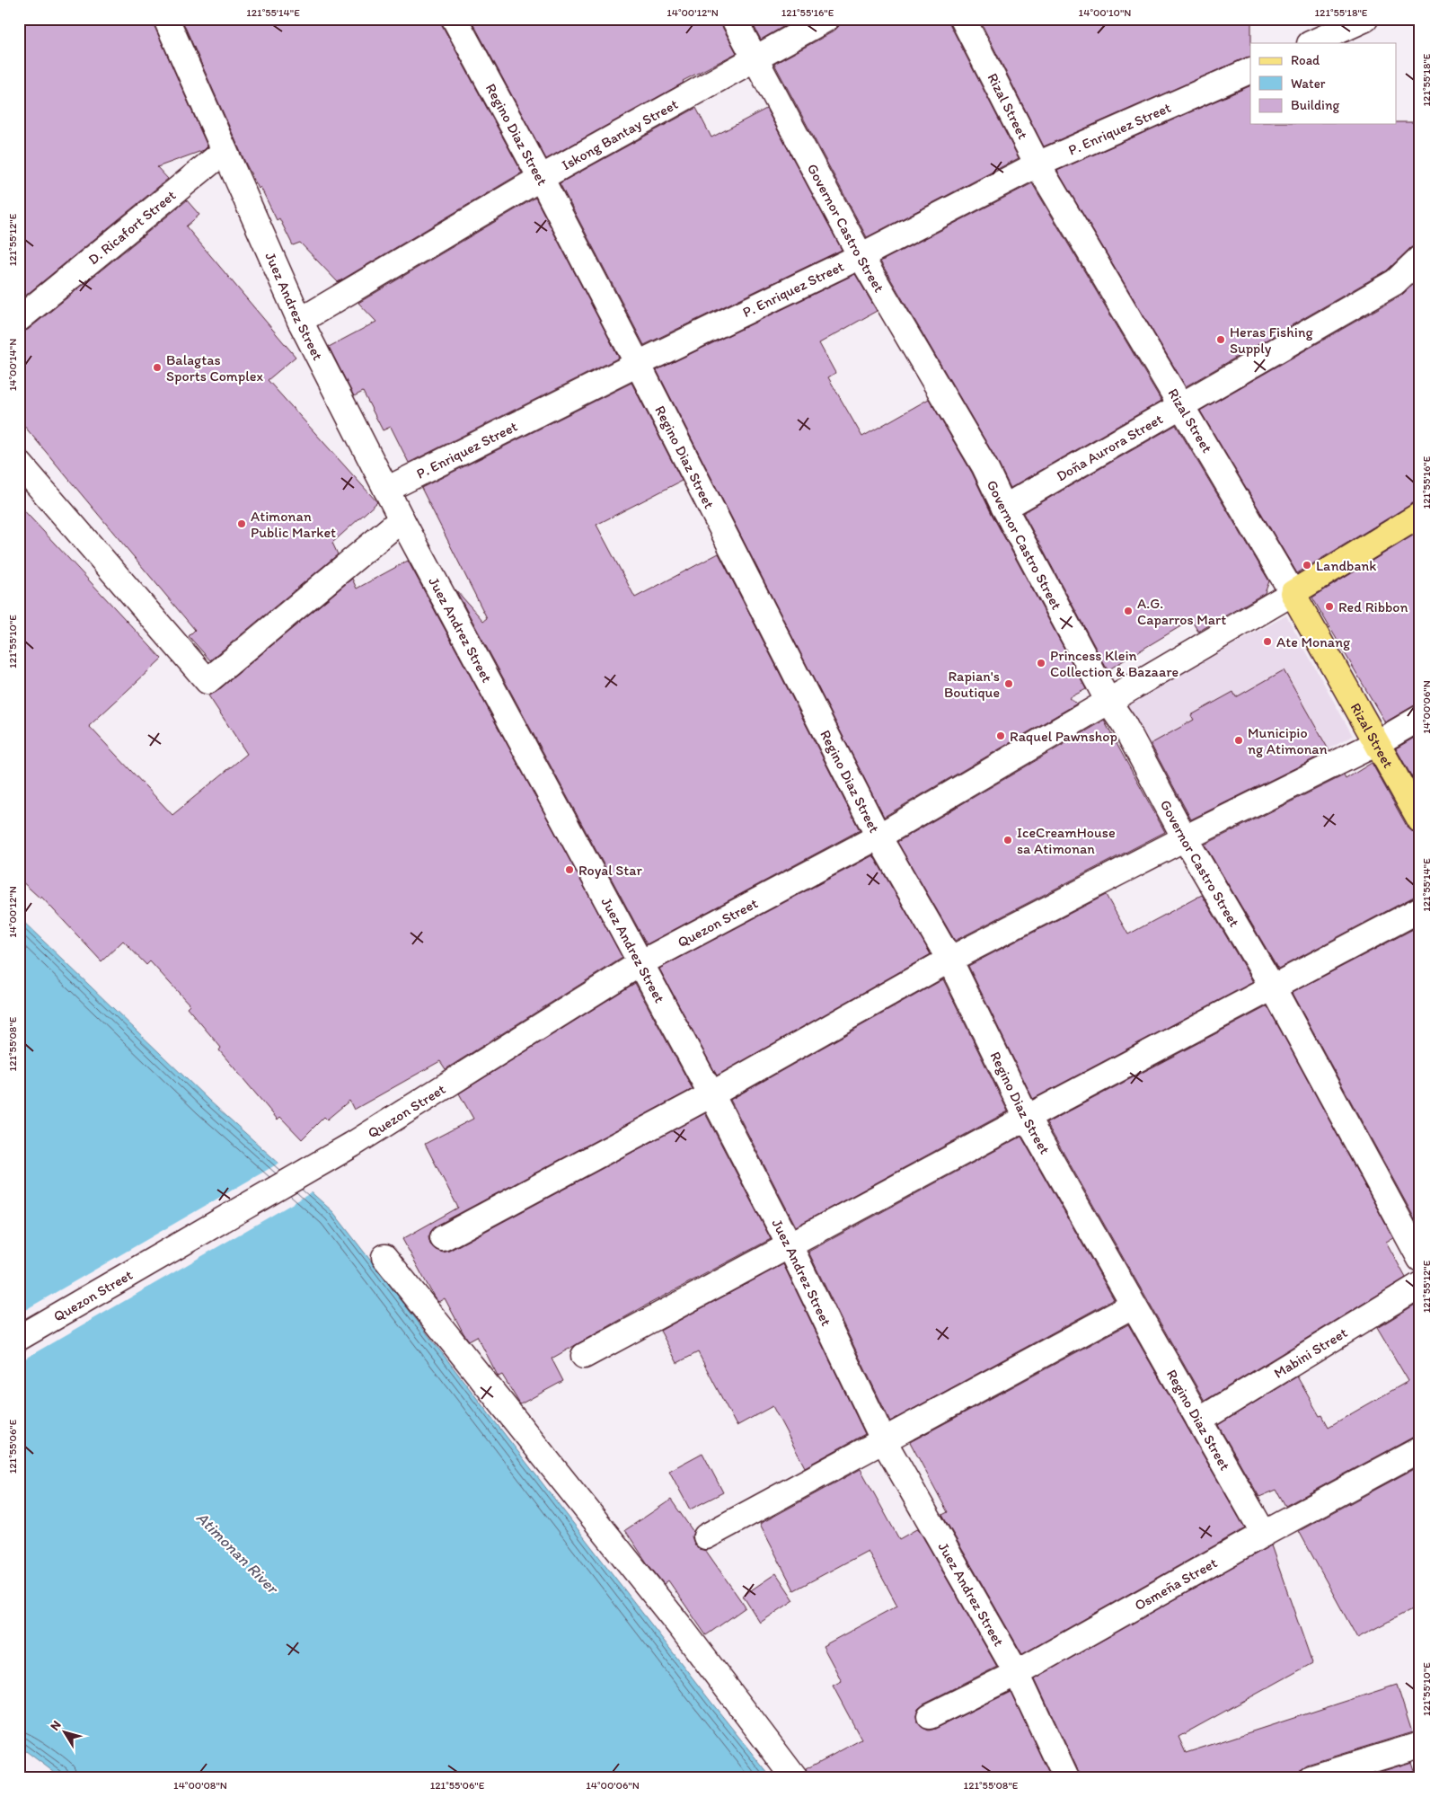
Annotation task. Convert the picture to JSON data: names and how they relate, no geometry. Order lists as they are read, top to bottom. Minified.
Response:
{"streets":{"main road":["Rizal Street","Quezon Street"],"street":["P. Enriquez Street","Iskong Bantay Street","Regino Diaz Street","D. Ricafort Street","Governor Castro Street","Juez Andrez Street","Doña Aurora Street","Mabini Street","Osmeña Street"]},"crossings":[["Rizal Street","P. Enriquez Street"],["Rizal Street","Doña Aurora Street"],["Rizal Street","Quezon Street"],["P. Enriquez Street","Regino Diaz Street"],["P. Enriquez Street","Governor Castro Street"],["P. Enriquez Street","Juez Andrez Street"],["Iskong Bantay Street","Regino Diaz Street"],["Iskong Bantay Street","Governor Castro Street"],["Iskong Bantay Street","Juez Andrez Street"],["Regino Diaz Street","Quezon Street"],["Regino Diaz Street","Mabini Street"],["Regino Diaz Street","Osmeña Street"],["D. Ricafort Street","Juez Andrez Street"],["Governor Castro Street","Doña Aurora Street"],["Governor Castro Street","Quezon Street"],["Juez Andrez Street","Quezon Street"],["Juez Andrez Street","Osmeña Street"]],"water":["Atimonan River"],"places":["Heras Fishing Supply","Balagtas Sports Complex","Atimonan Public Market","Landbank","Red Ribbon","A.G. Caparros Mart","Ate Monang","Princess Klein Collection & Bazaare","Rapian's Boutique","Raquel Pawnshop","Municipio ng Atimonan","IceCreamHouse sa Atimonan","Royal Star"],"legend":["Road","Water","Building"],"north":"top left","coordinates":["121°55'14\"E","14°00'12\"N","121°55'16\"E","14°00'10\"N","121°55'18\"E","121°55'12\"E","14°00'14\"N","121°55'10\"E","14°00'06\"N","121°55'08\"E","121°55'06\"E","14°00'08\"N"]}
